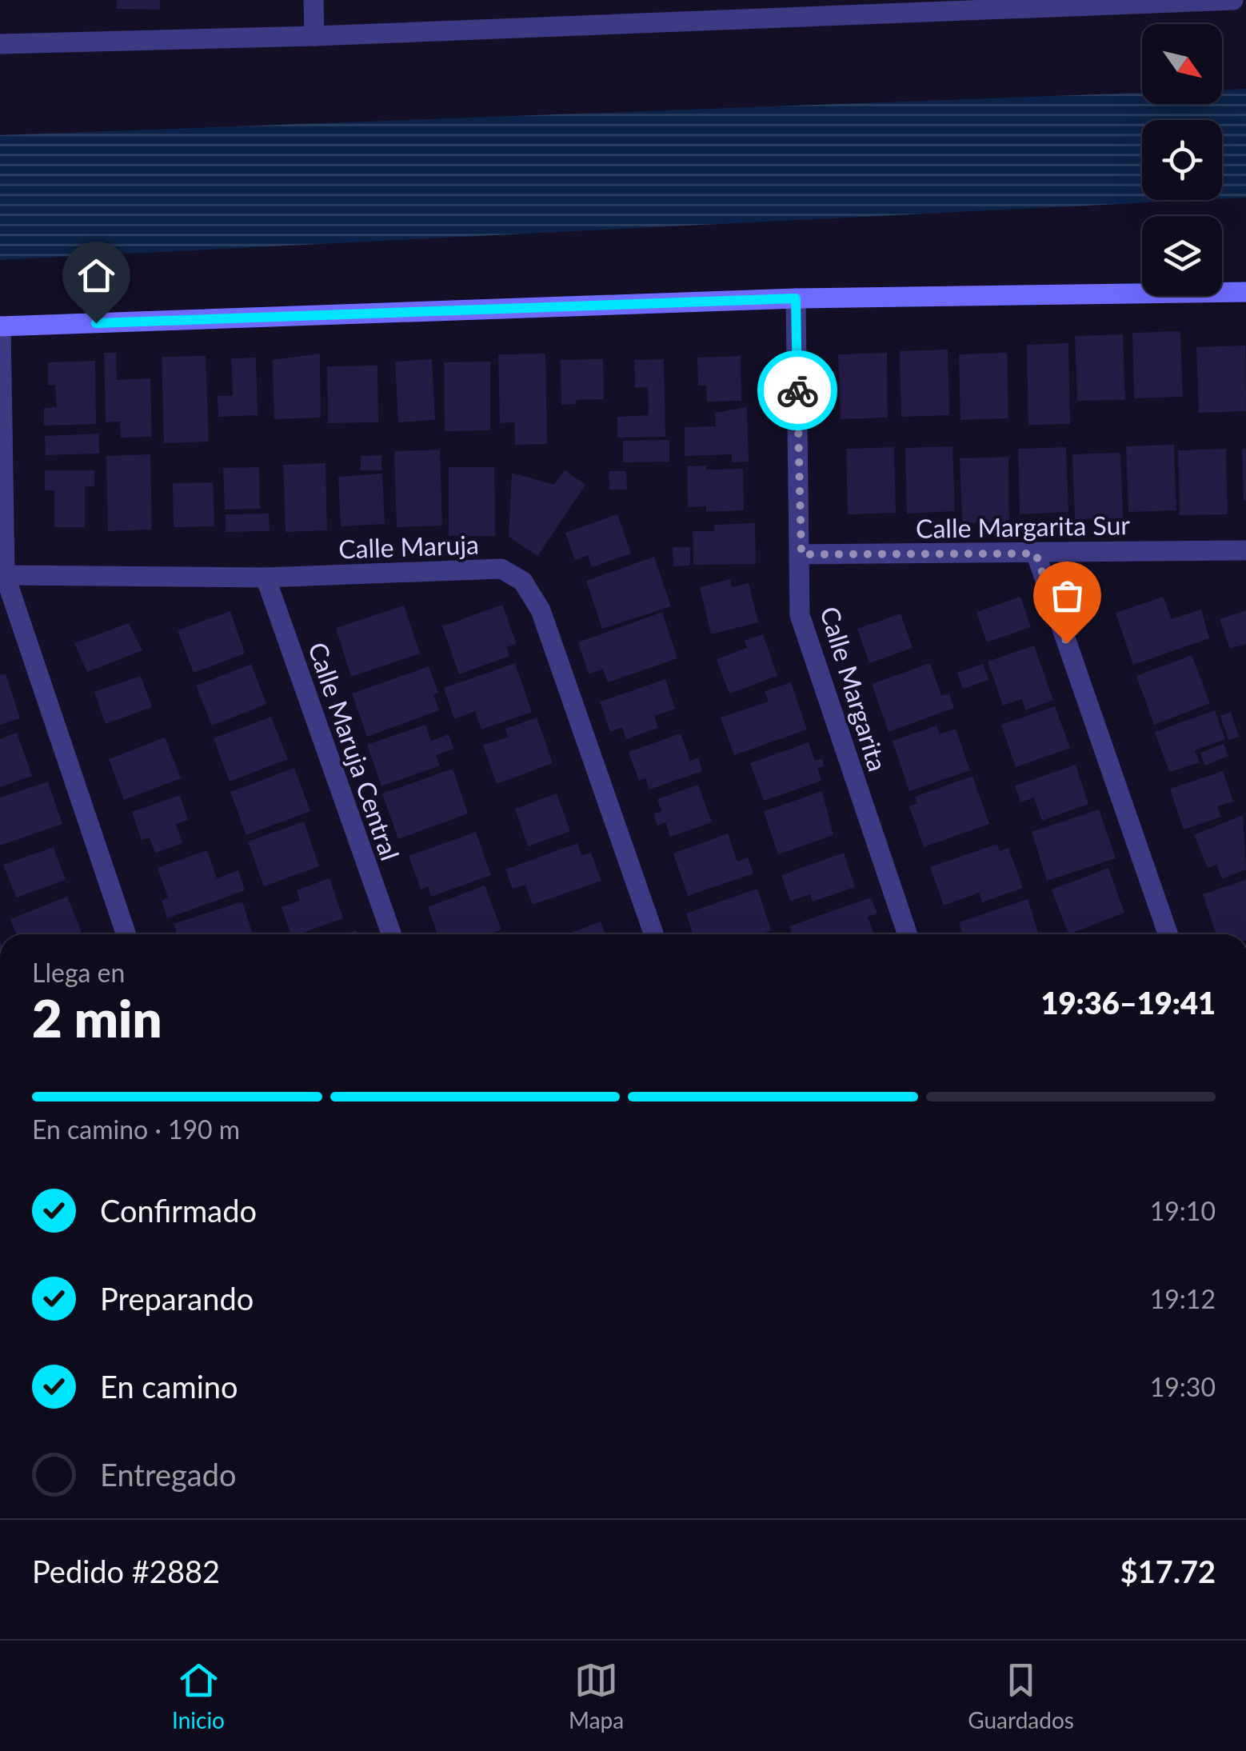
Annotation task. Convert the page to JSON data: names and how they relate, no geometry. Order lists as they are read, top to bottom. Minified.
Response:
{"streets":{"street":["Calle Margarita Sur","Calle Maruja","Calle Margarita","Calle Maruja Central"]},"crossings":[["Calle Margarita Sur","Calle Margarita"],["Calle Maruja","Calle Maruja Central"]],"north":"bottom right","page":{"heading":["2 min","Llega en","19:36–19:41"],"panel":["Pedido #2882","$17.72"],"bar":"En camino · 190 m","list":[["Confirmado","19:10"],["Preparando","19:12"],["En camino","19:30"],"Entregado"],"tabs":["Inicio","Mapa","Guardados"]}}
